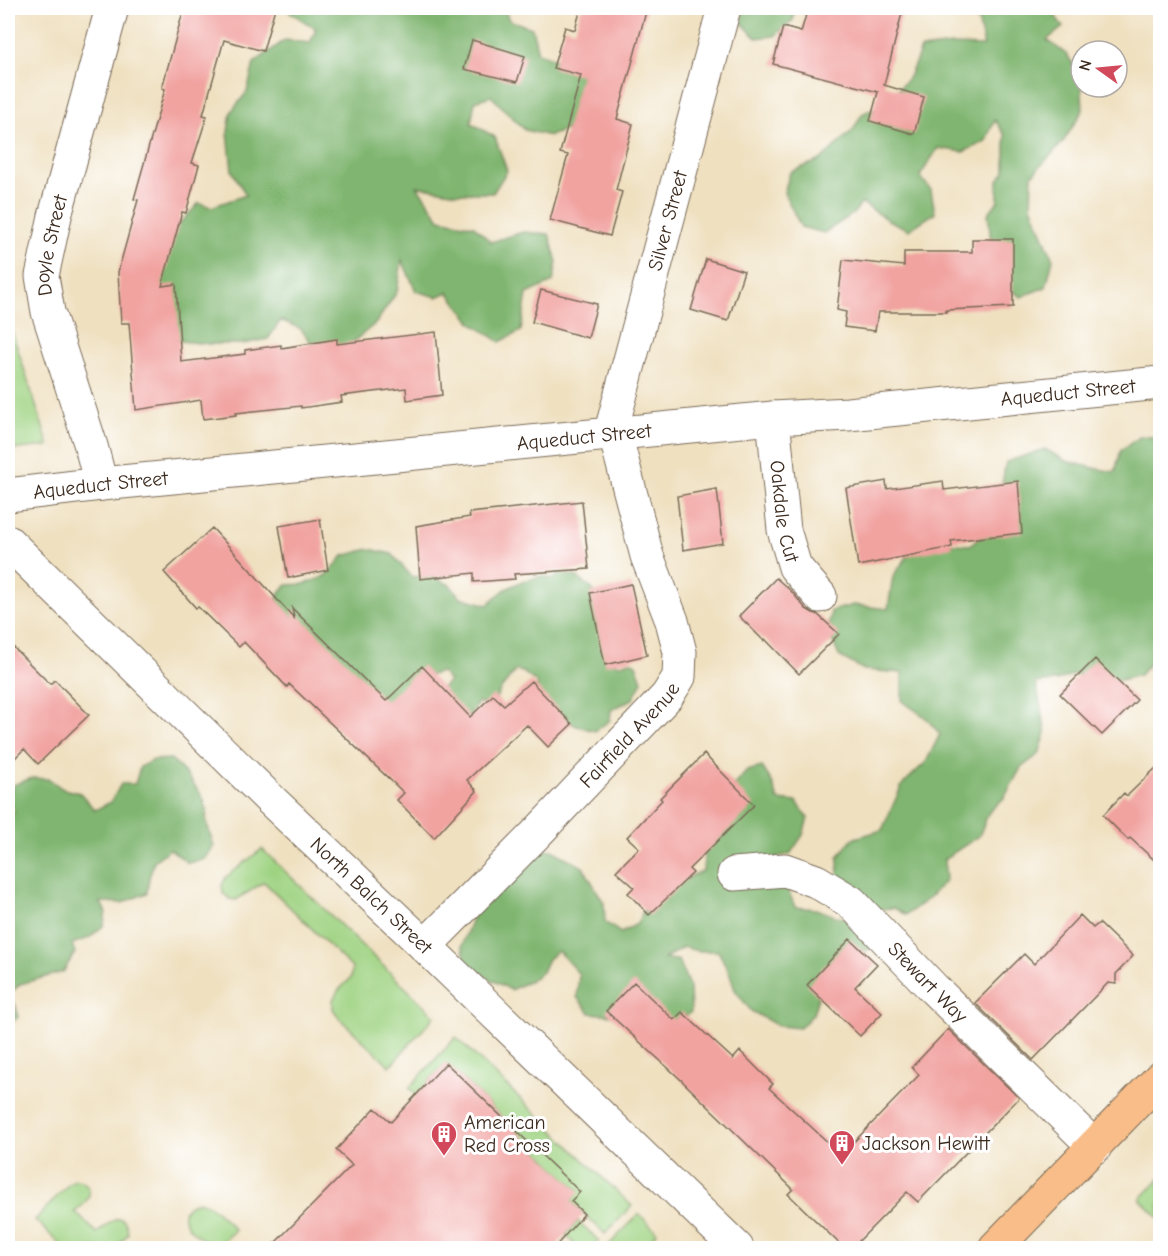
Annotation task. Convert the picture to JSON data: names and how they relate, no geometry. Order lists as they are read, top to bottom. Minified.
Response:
{"streets":{"street":["Silver Street","Doyle Street","Aqueduct Street","Oakdale Cut","Fairfield Avenue","North Balch Street","Stewart Way"]},"crossings":[["Silver Street","Aqueduct Street"],["Silver Street","Fairfield Avenue"],["Doyle Street","Aqueduct Street"],["Aqueduct Street","Oakdale Cut"],["Aqueduct Street","Fairfield Avenue"],["Fairfield Avenue","North Balch Street"]],"places":{"building":["American Red Cross","Jackson Hewitt"]},"north":"left"}
